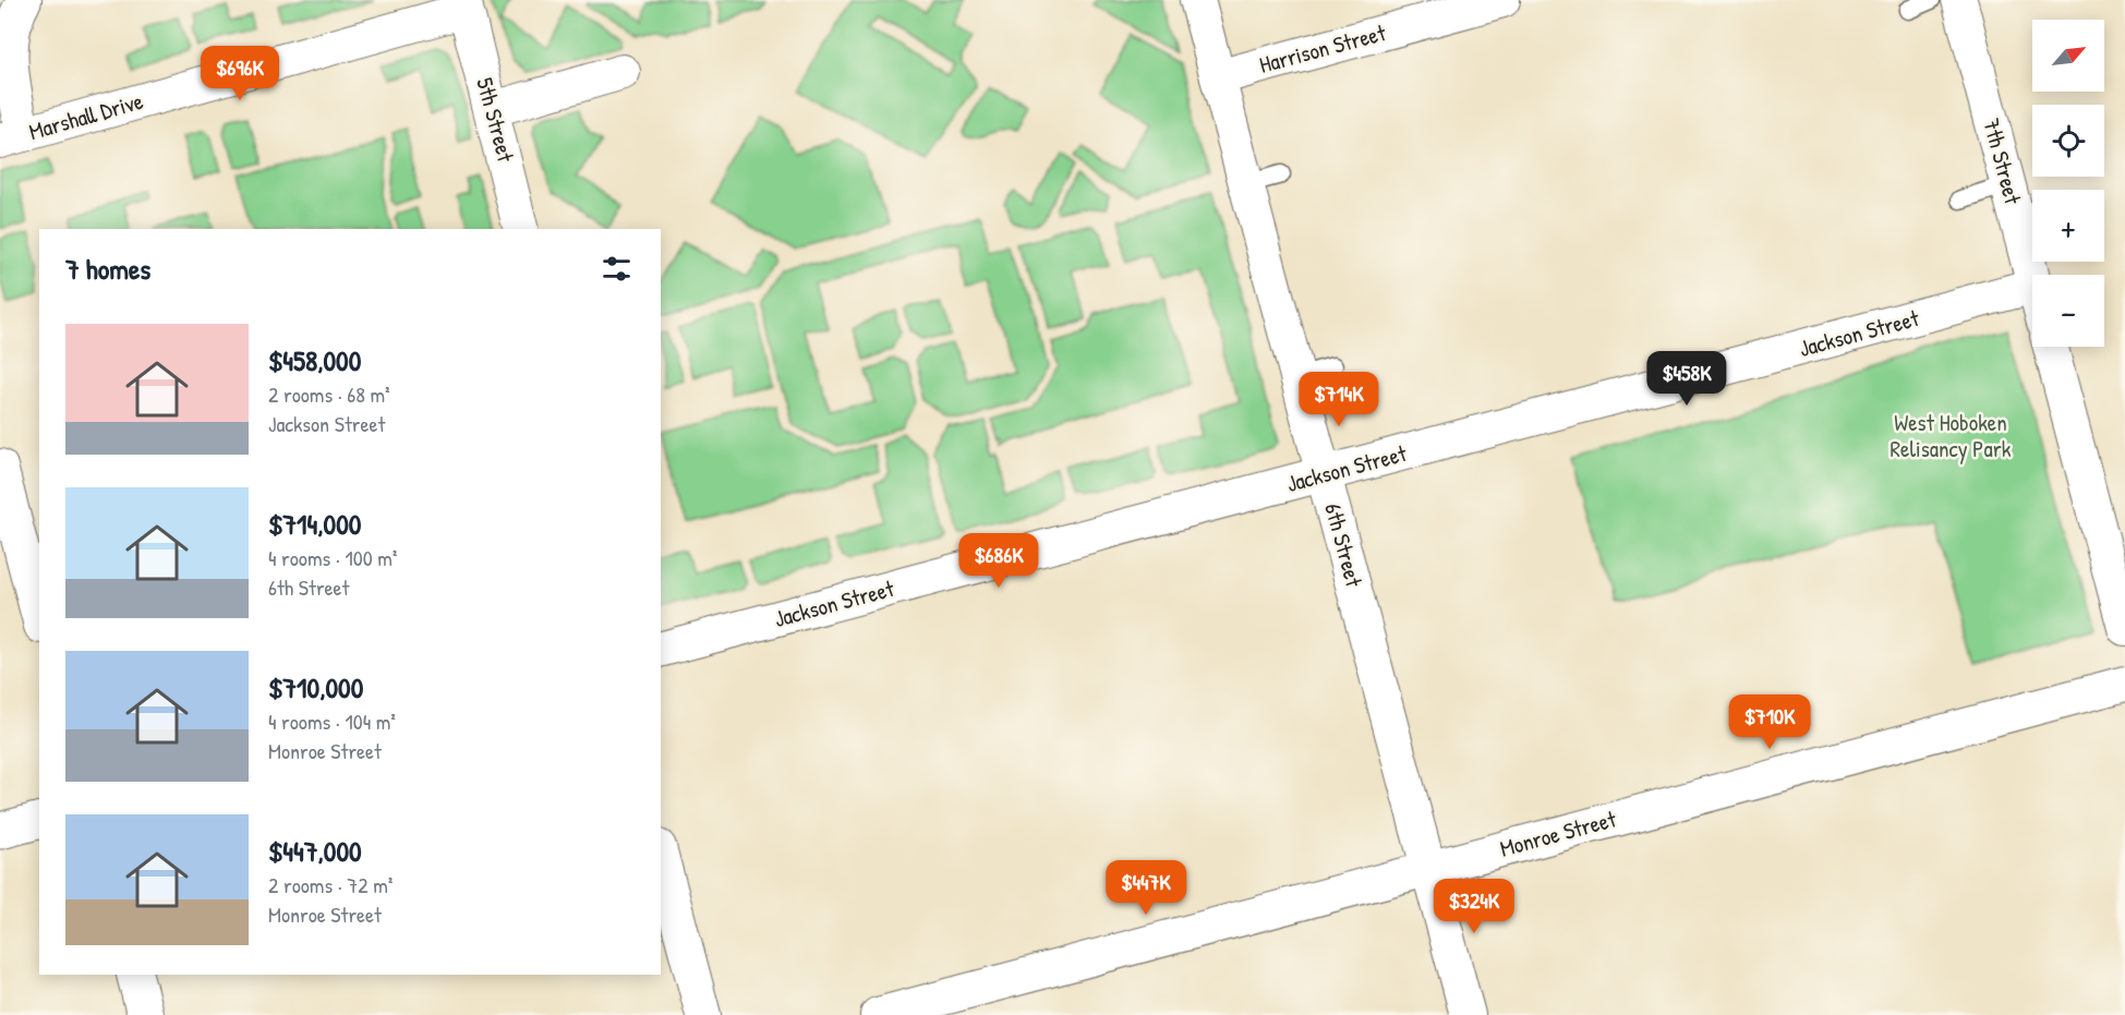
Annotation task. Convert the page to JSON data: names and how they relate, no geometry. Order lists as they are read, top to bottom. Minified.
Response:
{"streets":{"street":["Harrison Street","Marshall Drive","5th Street","7th Street","Jackson Street","6th Street","Monroe Street"]},"crossings":[["Harrison Street","6th Street"],["Marshall Drive","5th Street"],["Jackson Street","6th Street"],["6th Street","Monroe Street"]],"parks":["West Hoboken Relisancy Park"],"north":"top right","page":{"map_buttons":["+","−"],"price":["$696K","$458K","$714K","$686K","$710K","$447K","$324K"],"heading":"7 homes","list":[{"name":"$458,000","note":"2 rooms · 68 m² · Jackson Street"},{"name":"$714,000","note":"4 rooms · 100 m² · 6th Street"},{"name":"$710,000","note":"4 rooms · 104 m² · Monroe Street"},{"name":"$447,000","note":"2 rooms · 72 m² · Monroe Street"}]}}
